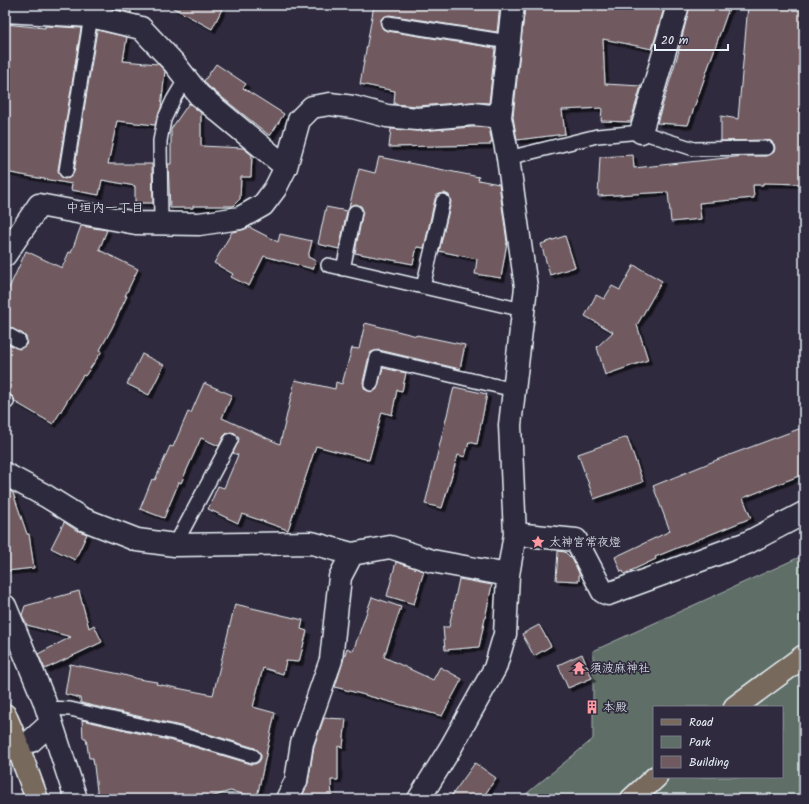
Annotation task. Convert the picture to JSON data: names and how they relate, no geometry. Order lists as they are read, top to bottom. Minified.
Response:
{"districts":["中垣内一丁目"],"places":{"place":["太神宮常夜燈"],"temple":["須波麻神社"],"building":["本殿"]},"legend":["Road","Park","Building"],"scale_bar":"20 m"}
